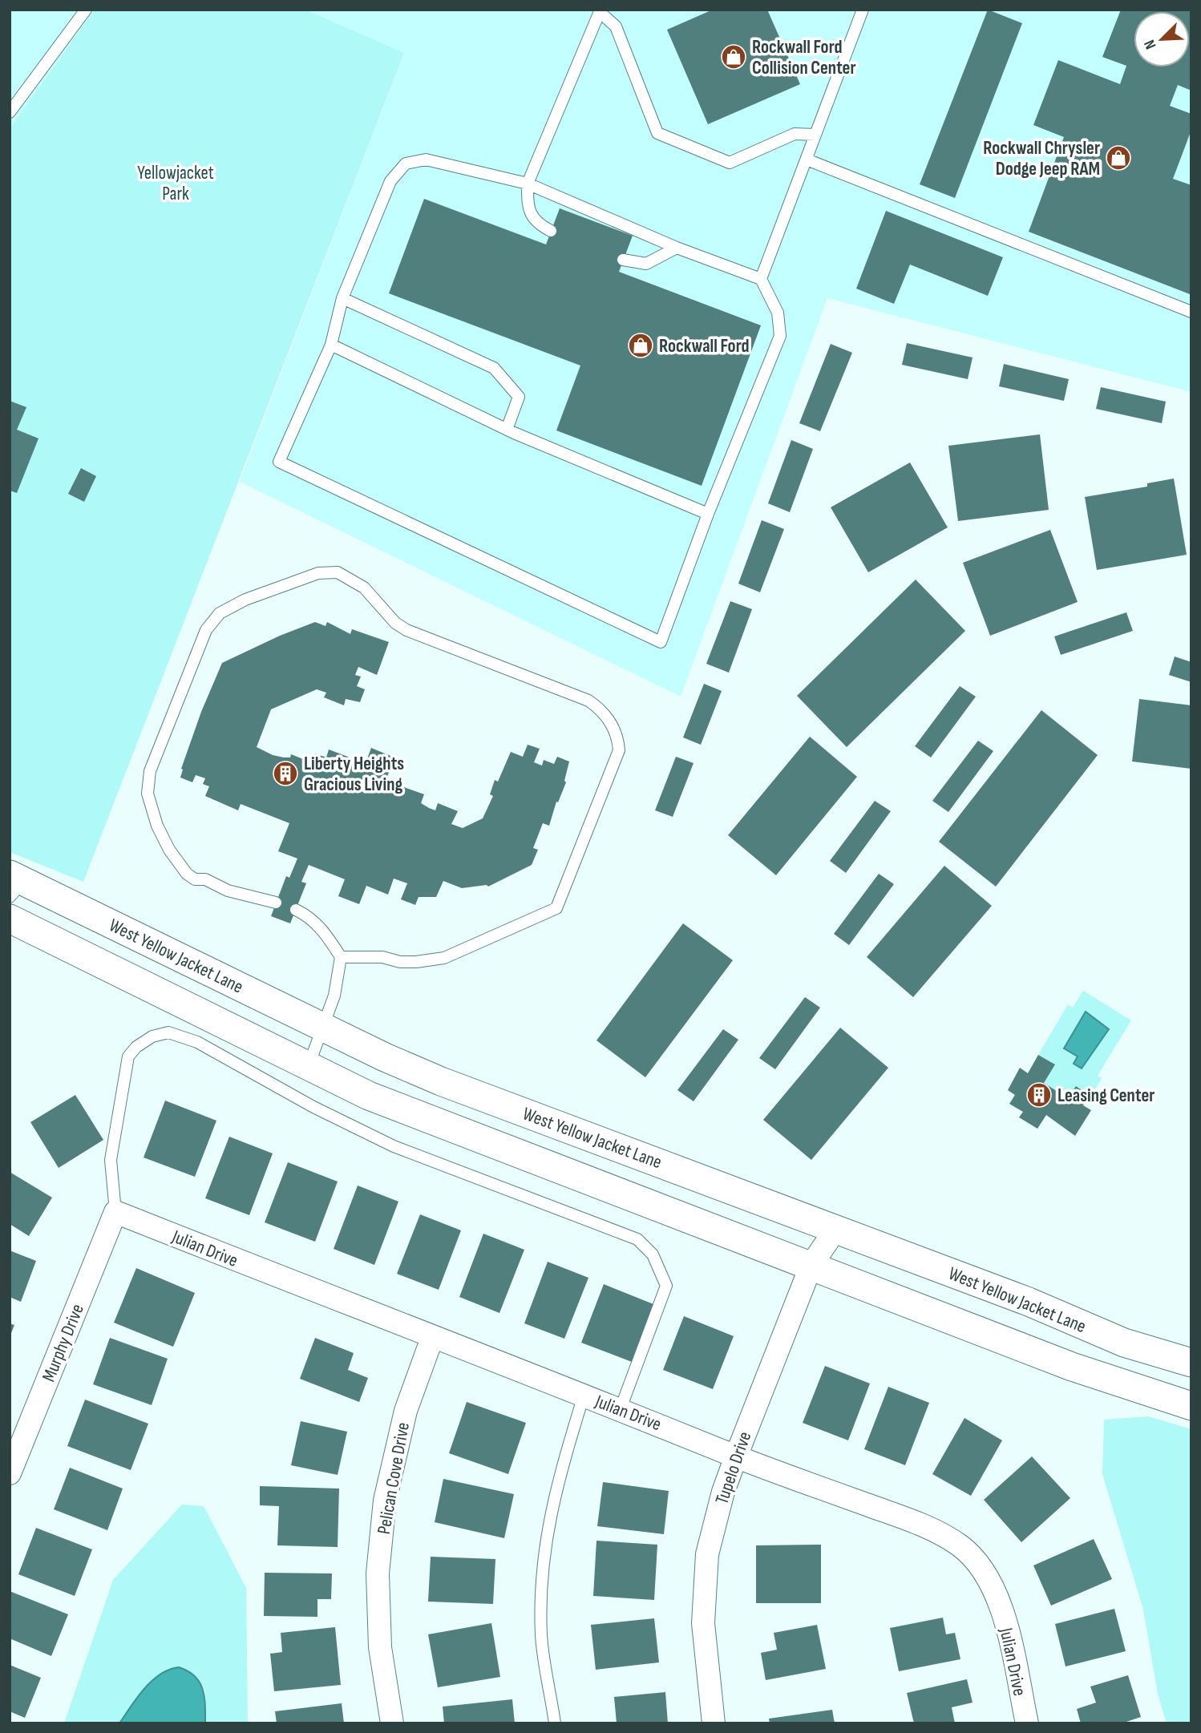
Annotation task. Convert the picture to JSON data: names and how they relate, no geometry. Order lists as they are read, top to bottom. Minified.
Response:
{"streets":{"street":["West Yellow Jacket Lane","Julian Drive","Murphy Drive","Tupelo Drive","Pelican Cove Drive"]},"crossings":[["West Yellow Jacket Lane","Tupelo Drive"],["Julian Drive","Murphy Drive"],["Julian Drive","Tupelo Drive"],["Julian Drive","Pelican Cove Drive"]],"parks":["Yellowjacket Park"],"places":{"shop":["Rockwall Ford Collision Center","Rockwall Chrysler Dodge Jeep RAM","Rockwall Ford"],"building":["Liberty Heights Gracious Living","Leasing Center"]},"north":"bottom left"}
